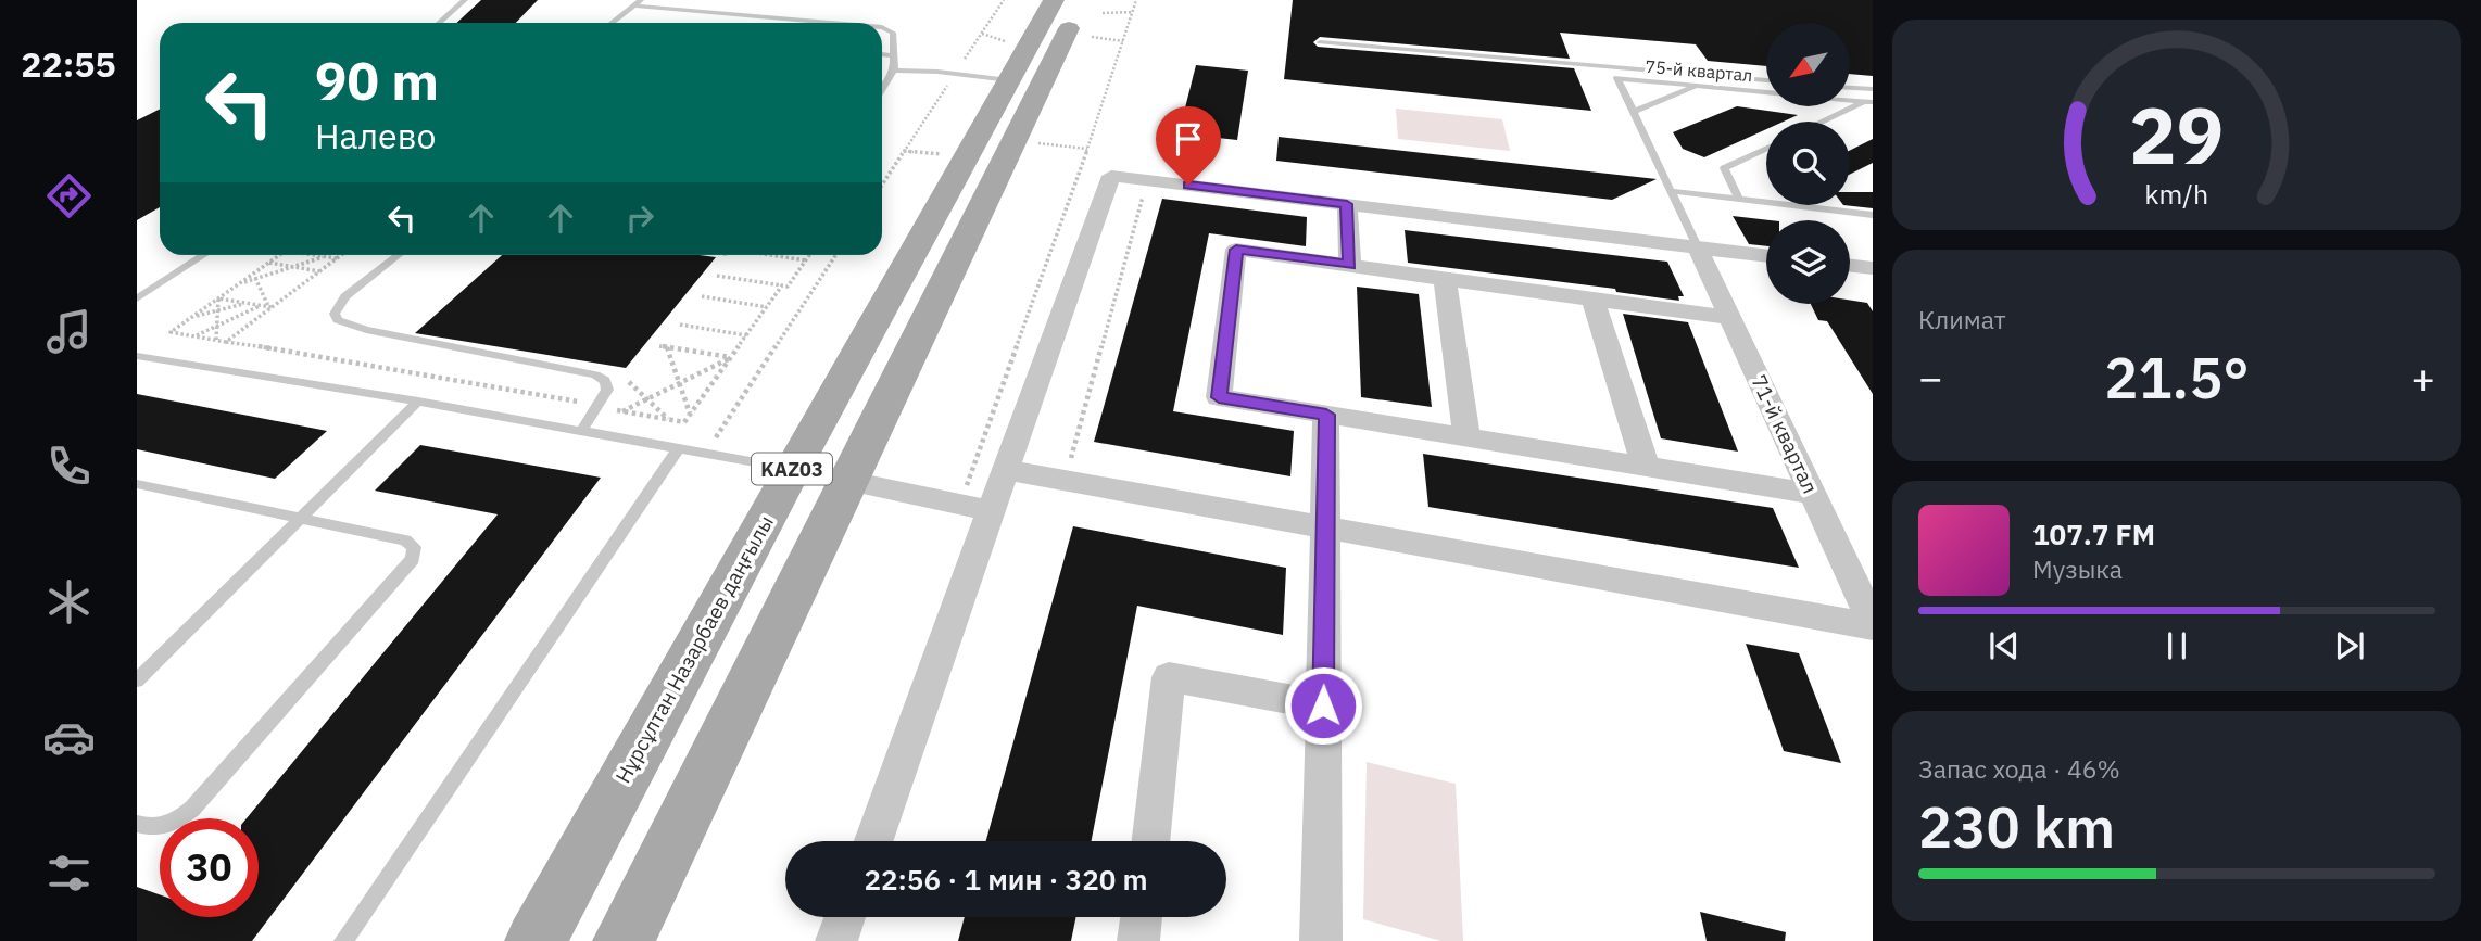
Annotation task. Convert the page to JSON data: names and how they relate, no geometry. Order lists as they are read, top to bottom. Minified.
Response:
{"streets":{"main road":["KАZ03","Нұрсұлтан Назарбаев даңғылы"],"street":["71-й квартал"],"lane":["75-й квартал"]},"crossings":[["75-й квартал","71-й квартал"]],"north":"bottom left","page":{"tabs":"22:55","turn":["90 m","Налево"],"tile":["Климат",["Запас хода · 46%","230 km"]],"heat":["−","21.5°","+"],"song":["107.7 FM","Музыка"],"limit":"30","trip":"22:56 · 1 мин · 320 m","gauge":["29","km/h"]}}
